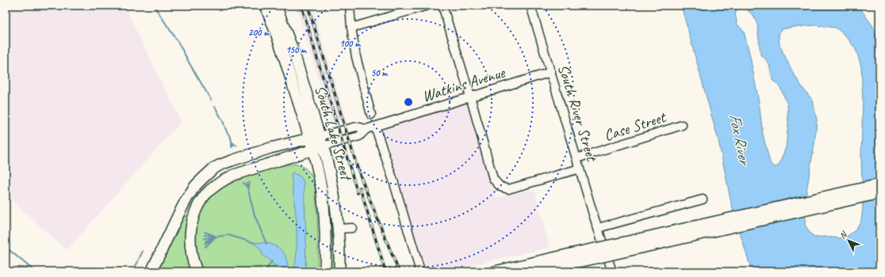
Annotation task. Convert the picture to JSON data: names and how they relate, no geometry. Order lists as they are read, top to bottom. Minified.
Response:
{"streets":{"main road":["South Lake Street"],"street":["Watkins Avenue","South River Street","Case Street"]},"crossings":[["Watkins Avenue","South River Street"],["Watkins Avenue","South Lake Street"],["South River Street","Case Street"]],"water":["Fox River"],"north":"top left","rings":["200 m","100 m","150 m","50 m"]}
